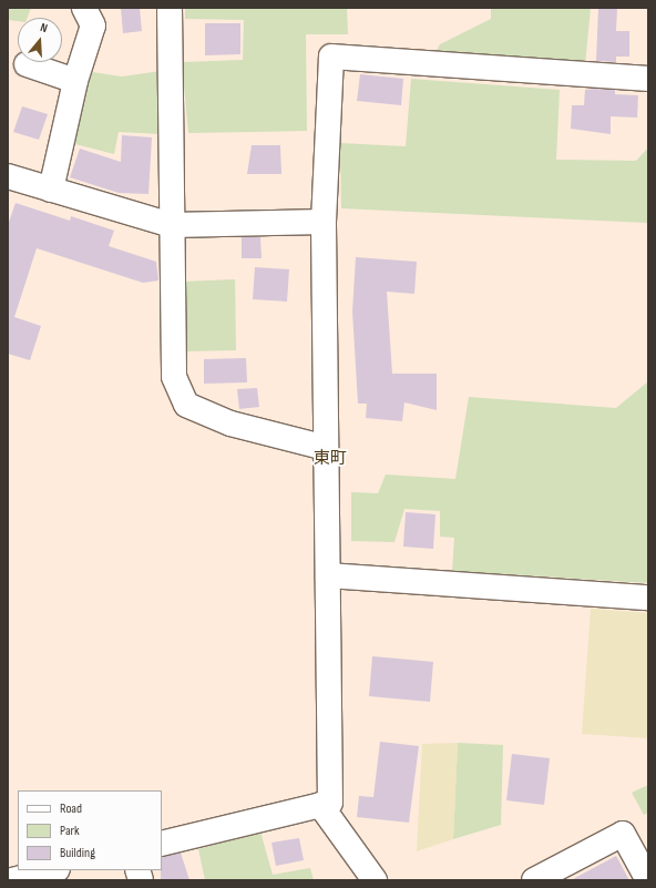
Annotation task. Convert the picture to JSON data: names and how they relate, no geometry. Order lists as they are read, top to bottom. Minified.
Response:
{"districts":["東町"],"legend":["Road","Park","Building"],"north":"top"}
